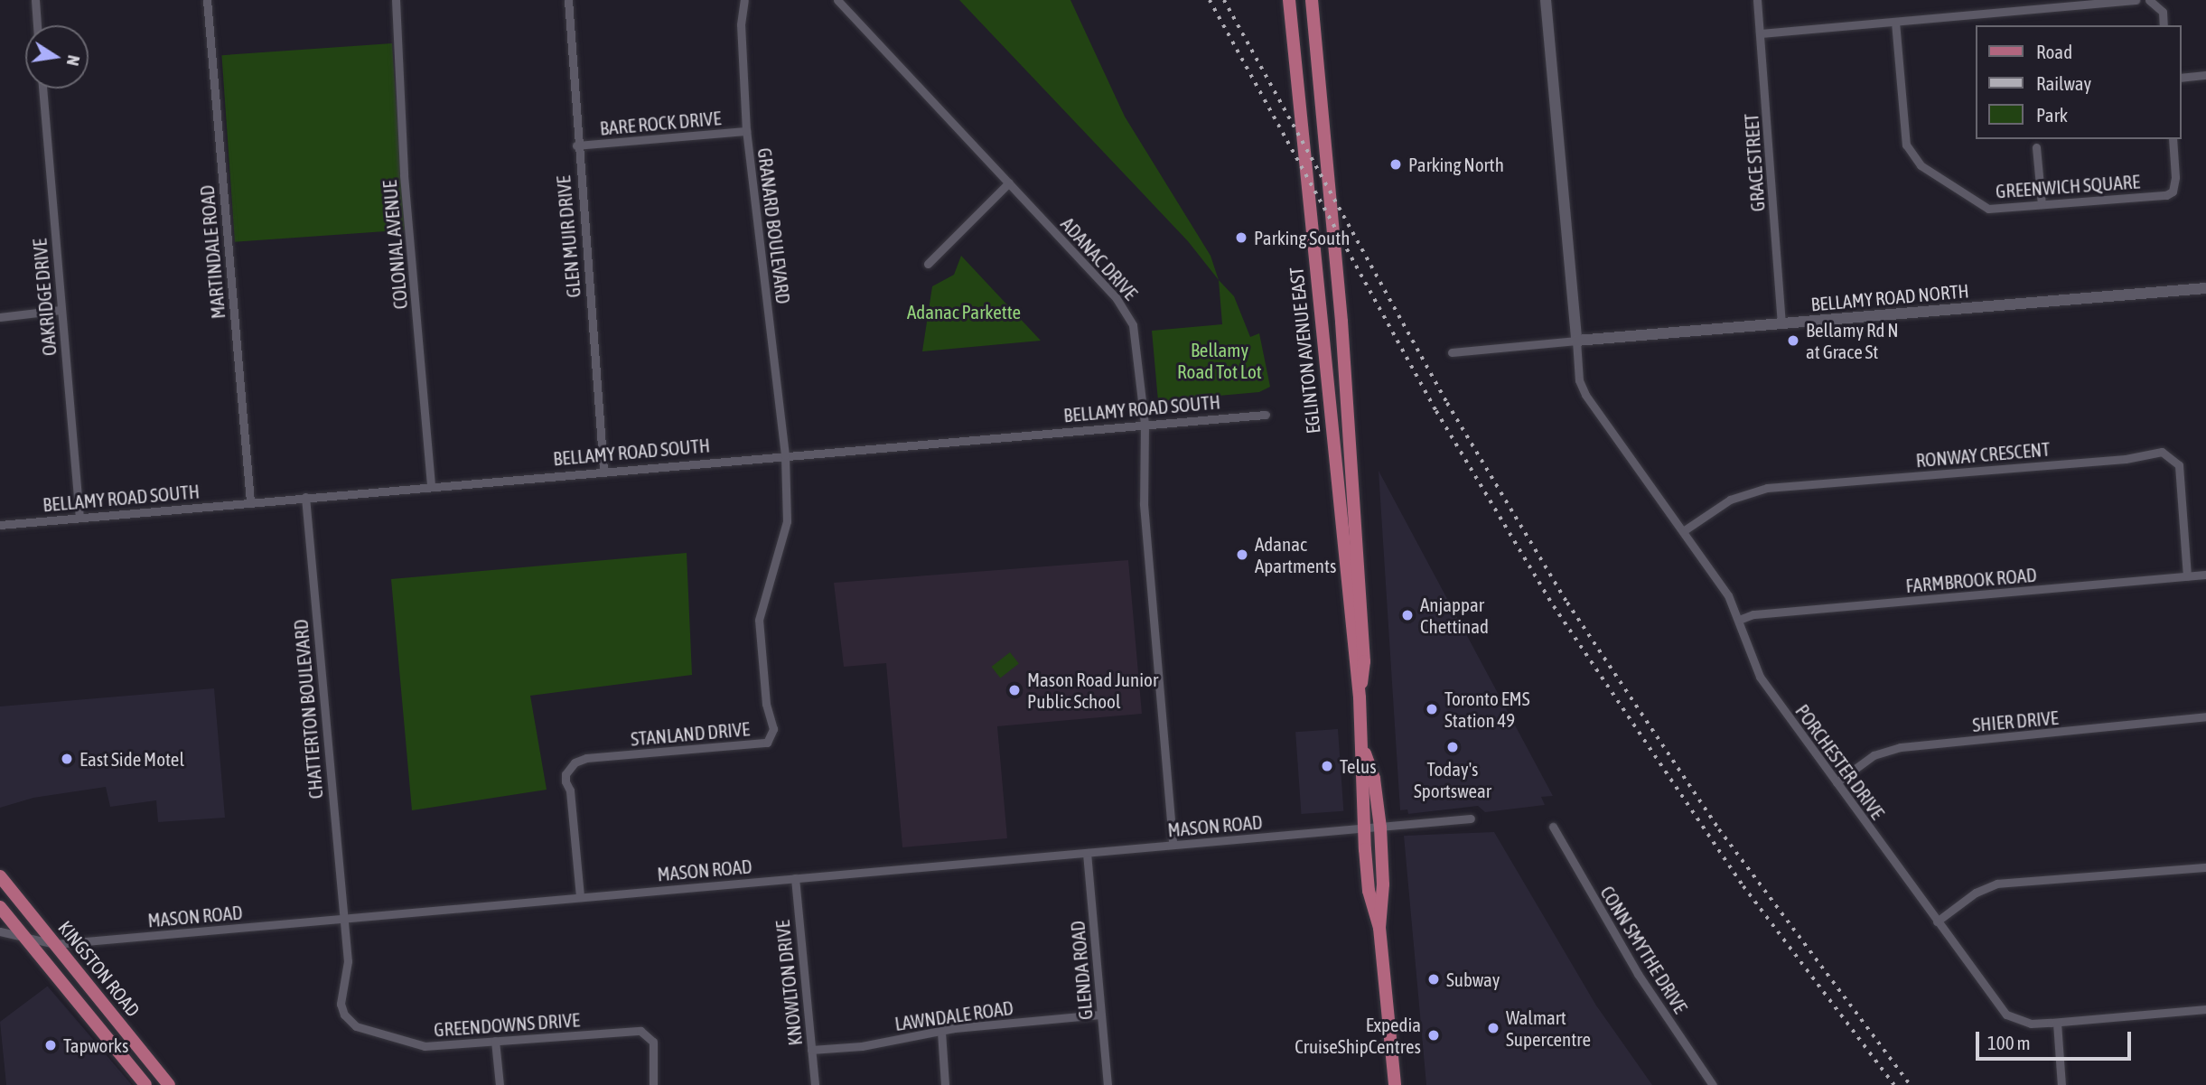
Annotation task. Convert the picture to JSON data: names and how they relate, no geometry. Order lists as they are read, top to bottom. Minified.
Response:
{"streets":{"main road":["EGLINTON AVENUE EAST","KINGSTON ROAD"],"street":["BARE ROCK DRIVE","GRACE STREET","GREENWICH SQUARE","GRANARD BOULEVARD","GLEN MUIR DRIVE","COLONIAL AVENUE","MARTINDALE ROAD","ADANAC DRIVE","OAKRIDGE DRIVE","BELLAMY ROAD NORTH","BELLAMY ROAD SOUTH","RONWAY CRESCENT","FARMBROOK ROAD","CHATTERTON BOULEVARD","SHIER DRIVE","STANLAND DRIVE","PORCHESTER DRIVE","MASON ROAD","CONN SMYTHE DRIVE","GLENDA ROAD","KNOWLTON DRIVE","LAWNDALE ROAD","GREENDOWNS DRIVE"]},"crossings":[["BARE ROCK DRIVE","GRANARD BOULEVARD"],["BARE ROCK DRIVE","GLEN MUIR DRIVE"],["GRACE STREET","BELLAMY ROAD NORTH"],["GRANARD BOULEVARD","BELLAMY ROAD SOUTH"],["GRANARD BOULEVARD","STANLAND DRIVE"],["GLEN MUIR DRIVE","BELLAMY ROAD SOUTH"],["COLONIAL AVENUE","BELLAMY ROAD SOUTH"],["MARTINDALE ROAD","BELLAMY ROAD SOUTH"],["ADANAC DRIVE","BELLAMY ROAD SOUTH"],["ADANAC DRIVE","MASON ROAD"],["OAKRIDGE DRIVE","BELLAMY ROAD SOUTH"],["BELLAMY ROAD NORTH","PORCHESTER DRIVE"],["EGLINTON AVENUE EAST","MASON ROAD"],["BELLAMY ROAD SOUTH","CHATTERTON BOULEVARD"],["BELLAMY ROAD SOUTH","STANLAND DRIVE"],["RONWAY CRESCENT","FARMBROOK ROAD"],["RONWAY CRESCENT","PORCHESTER DRIVE"],["FARMBROOK ROAD","PORCHESTER DRIVE"],["CHATTERTON BOULEVARD","MASON ROAD"],["CHATTERTON BOULEVARD","GREENDOWNS DRIVE"],["SHIER DRIVE","PORCHESTER DRIVE"],["STANLAND DRIVE","MASON ROAD"],["MASON ROAD","KINGSTON ROAD"],["MASON ROAD","GLENDA ROAD"],["MASON ROAD","KNOWLTON DRIVE"],["MASON ROAD","GREENDOWNS DRIVE"],["GLENDA ROAD","LAWNDALE ROAD"],["KNOWLTON DRIVE","LAWNDALE ROAD"]],"parks":["Adanac Parkette","Bellamy Road Tot Lot"],"places":["Parking North","Parking South","Bellamy Rd N at Grace St","Adanac Apartments","Anjappar Chettinad","Mason Road Junior Public School","Toronto EMS Station 49","Today's Sportswear","East Side Motel","Telus","Subway","Walmart Supercentre","Expedia CruiseShipCentres","Tapworks"],"legend":["Road","Railway","Park"],"scale_bar":"100 m","north":"right"}
